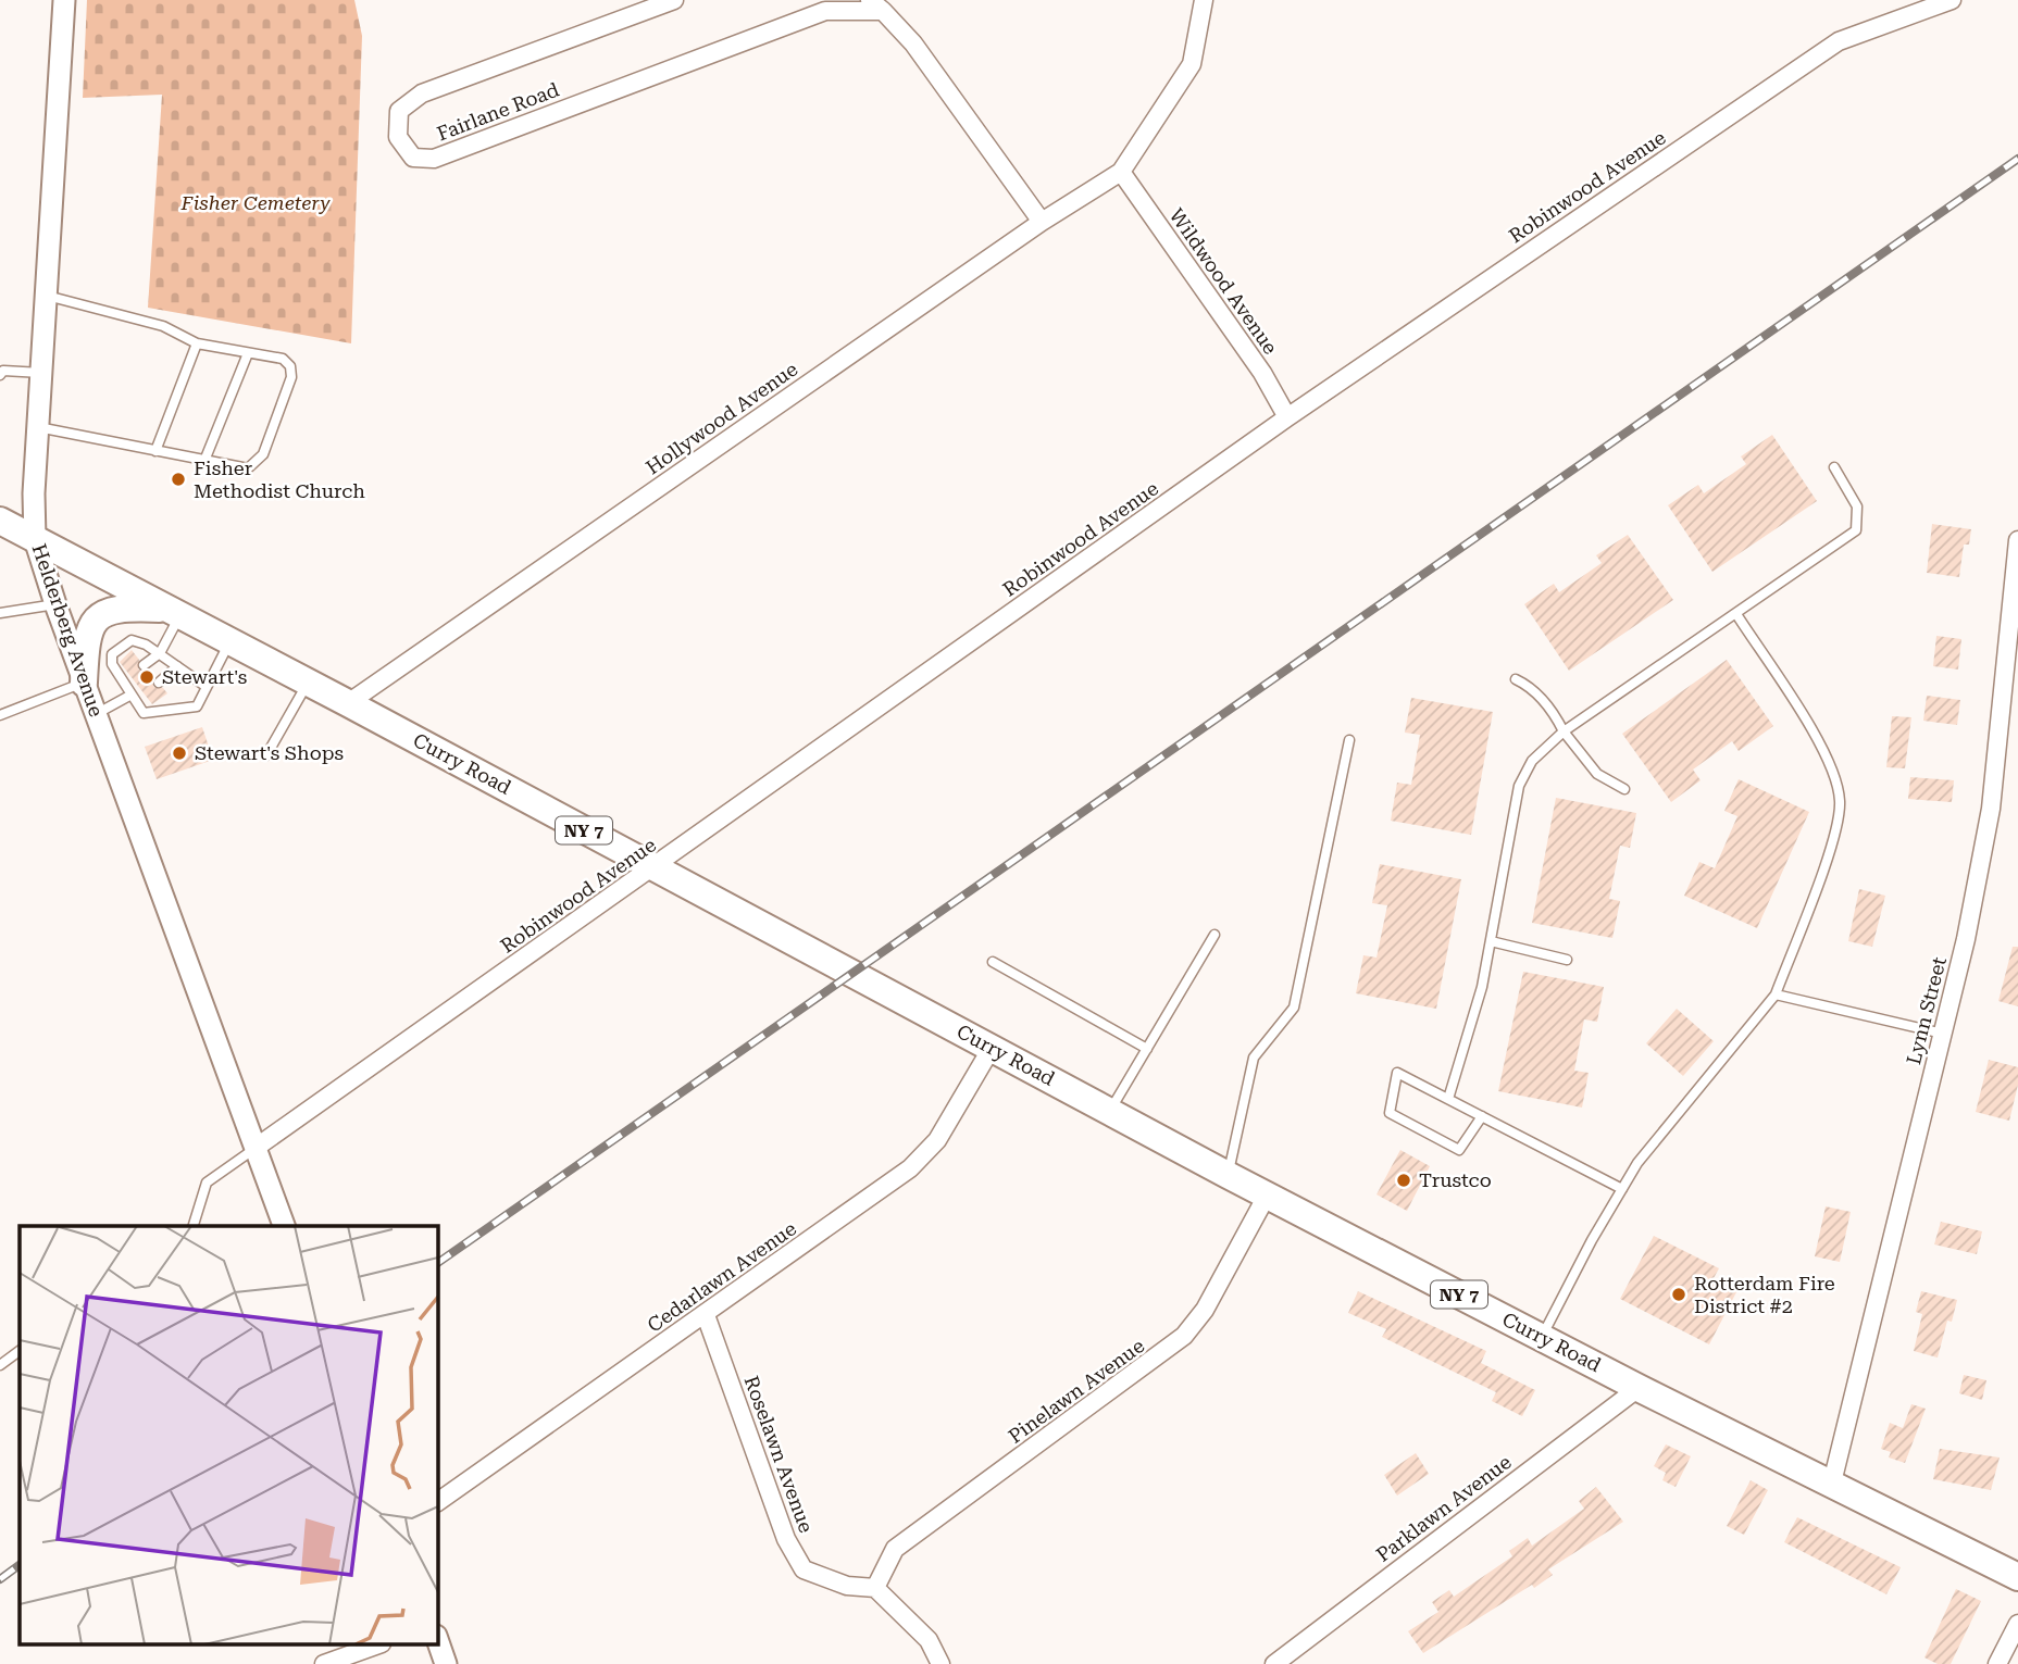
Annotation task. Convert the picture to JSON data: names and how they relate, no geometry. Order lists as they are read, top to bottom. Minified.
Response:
{"streets":{"main road":["Curry Road","NY 7"],"street":["Fairlane Road","Robinwood Avenue","Wildwood Avenue","Hollywood Avenue","Helderberg Avenue","Lynn Street","Cedarlawn Avenue","Pinelawn Avenue","Roselawn Avenue","Parklawn Avenue"]},"crossings":[["Fairlane Road","Hollywood Avenue"],["Robinwood Avenue","Wildwood Avenue"],["Robinwood Avenue","Helderberg Avenue"],["Robinwood Avenue","Curry Road"],["Wildwood Avenue","Hollywood Avenue"],["Hollywood Avenue","Curry Road"],["Helderberg Avenue","Curry Road"],["Curry Road","Lynn Street"],["Curry Road","Cedarlawn Avenue"],["Curry Road","Pinelawn Avenue"],["Curry Road","Parklawn Avenue"],["Cedarlawn Avenue","Roselawn Avenue"],["Pinelawn Avenue","Roselawn Avenue"]],"parks":["Fisher Cemetery"],"places":["Fisher Methodist Church","Stewart's","Stewart's Shops","Trustco","Rotterdam Fire District #2"]}
